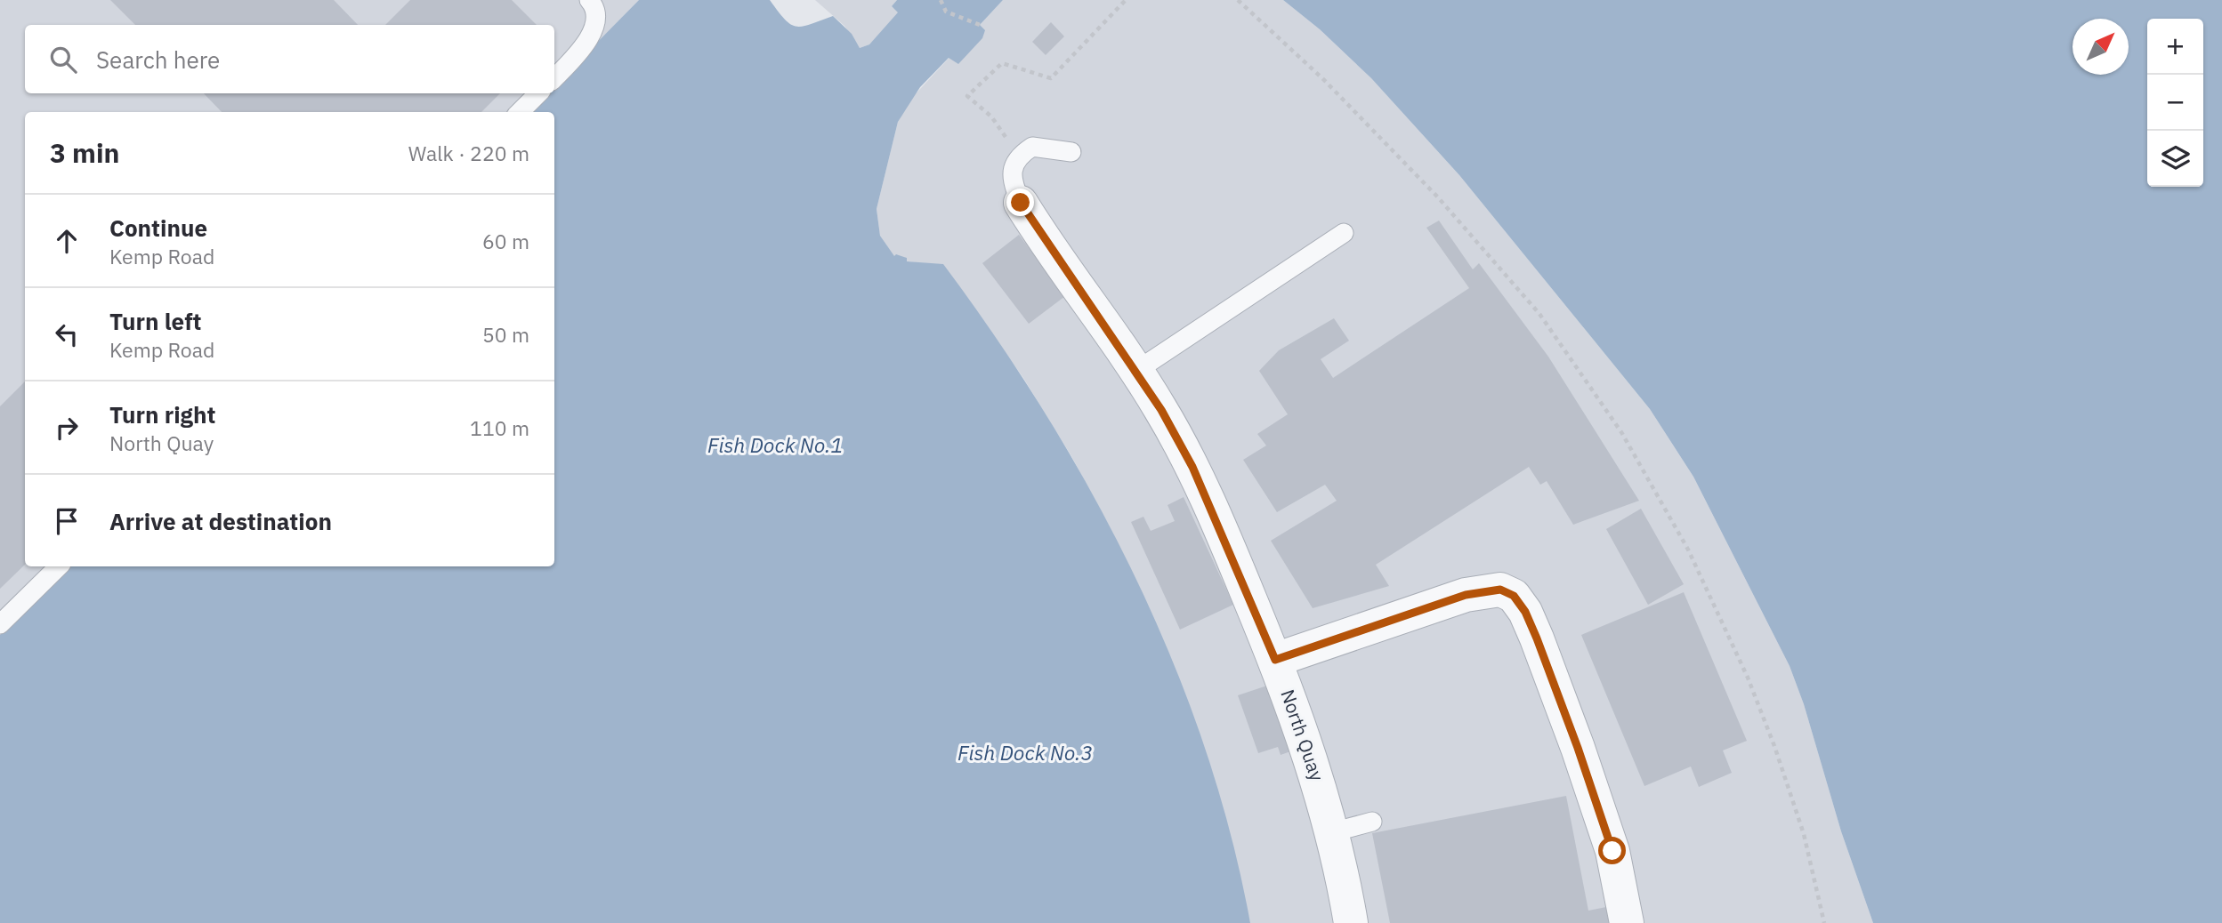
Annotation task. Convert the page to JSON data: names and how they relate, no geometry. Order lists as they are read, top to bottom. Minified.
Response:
{"streets":{"street":["North Quay"]},"water":["Fish Dock No.1","Fish Dock No.3"],"north":"top right","page":{"map_buttons":["+","−"],"search":"Search here","heading":["3 min","Walk · 220 m"],"list":[["Continue","Kemp Road","60 m"],["Turn left","Kemp Road","50 m"],["Turn right","North Quay","110 m"],"Arrive at destination"]}}
